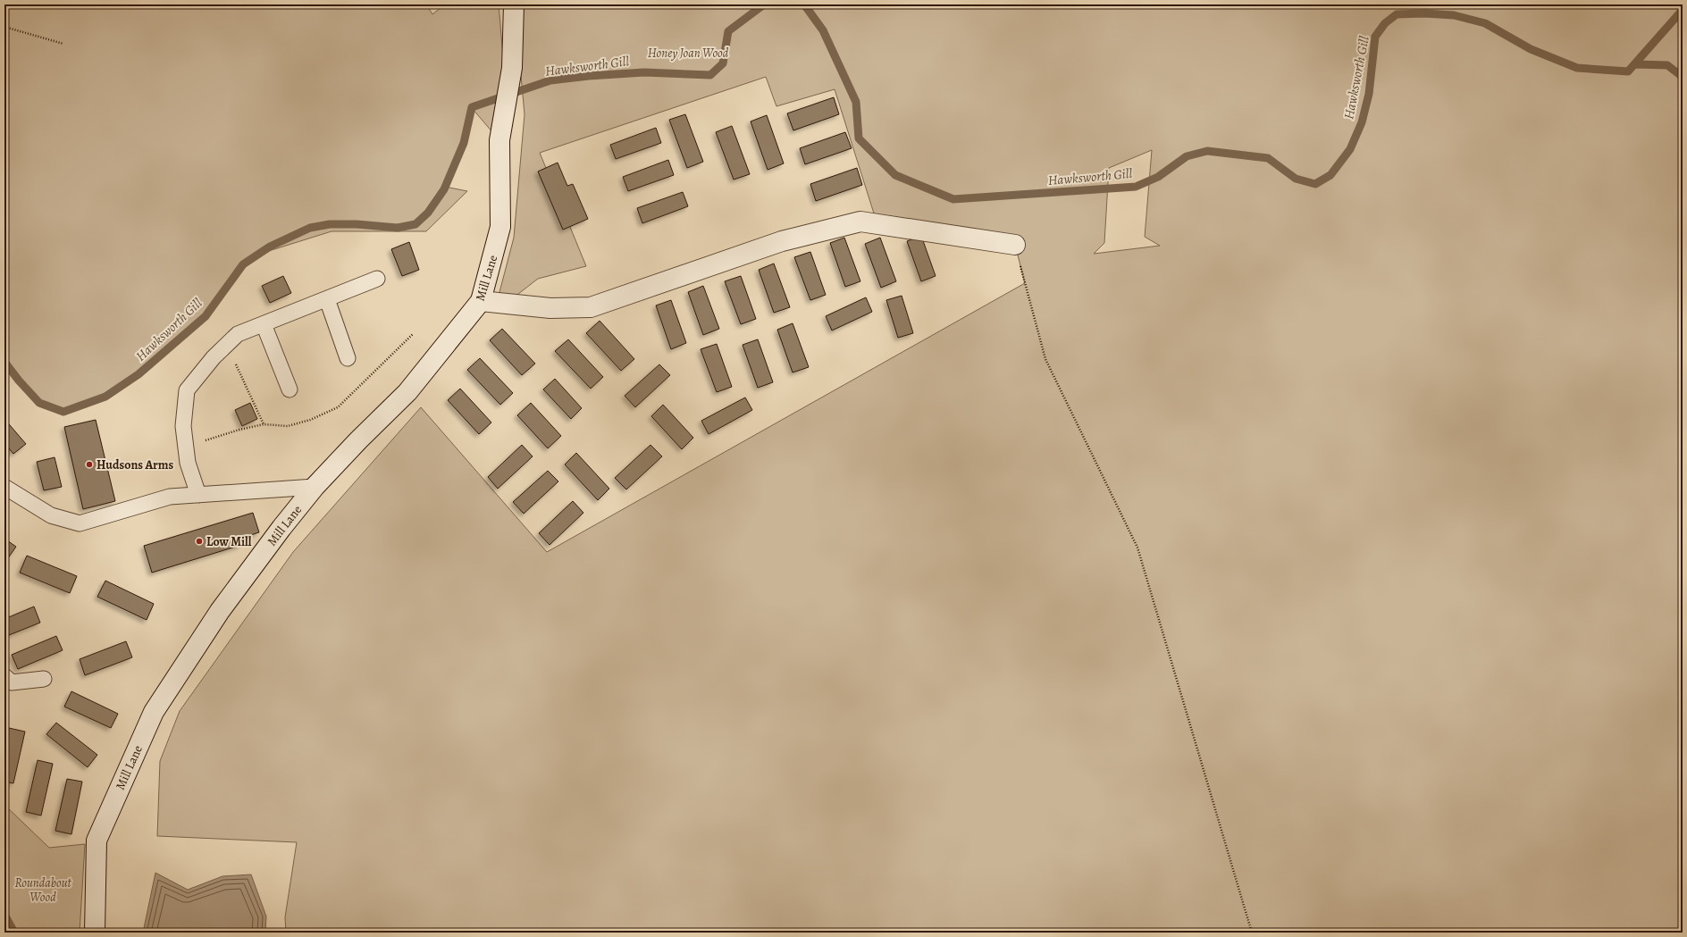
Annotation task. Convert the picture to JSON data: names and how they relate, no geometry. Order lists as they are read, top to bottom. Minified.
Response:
{"streets":{"street":["Mill Lane"]},"water":["Hawksworth Gill"],"parks":["Honey Joan Wood","Roundabout Wood"],"places":["Hudsons Arms","Low Mill"]}
